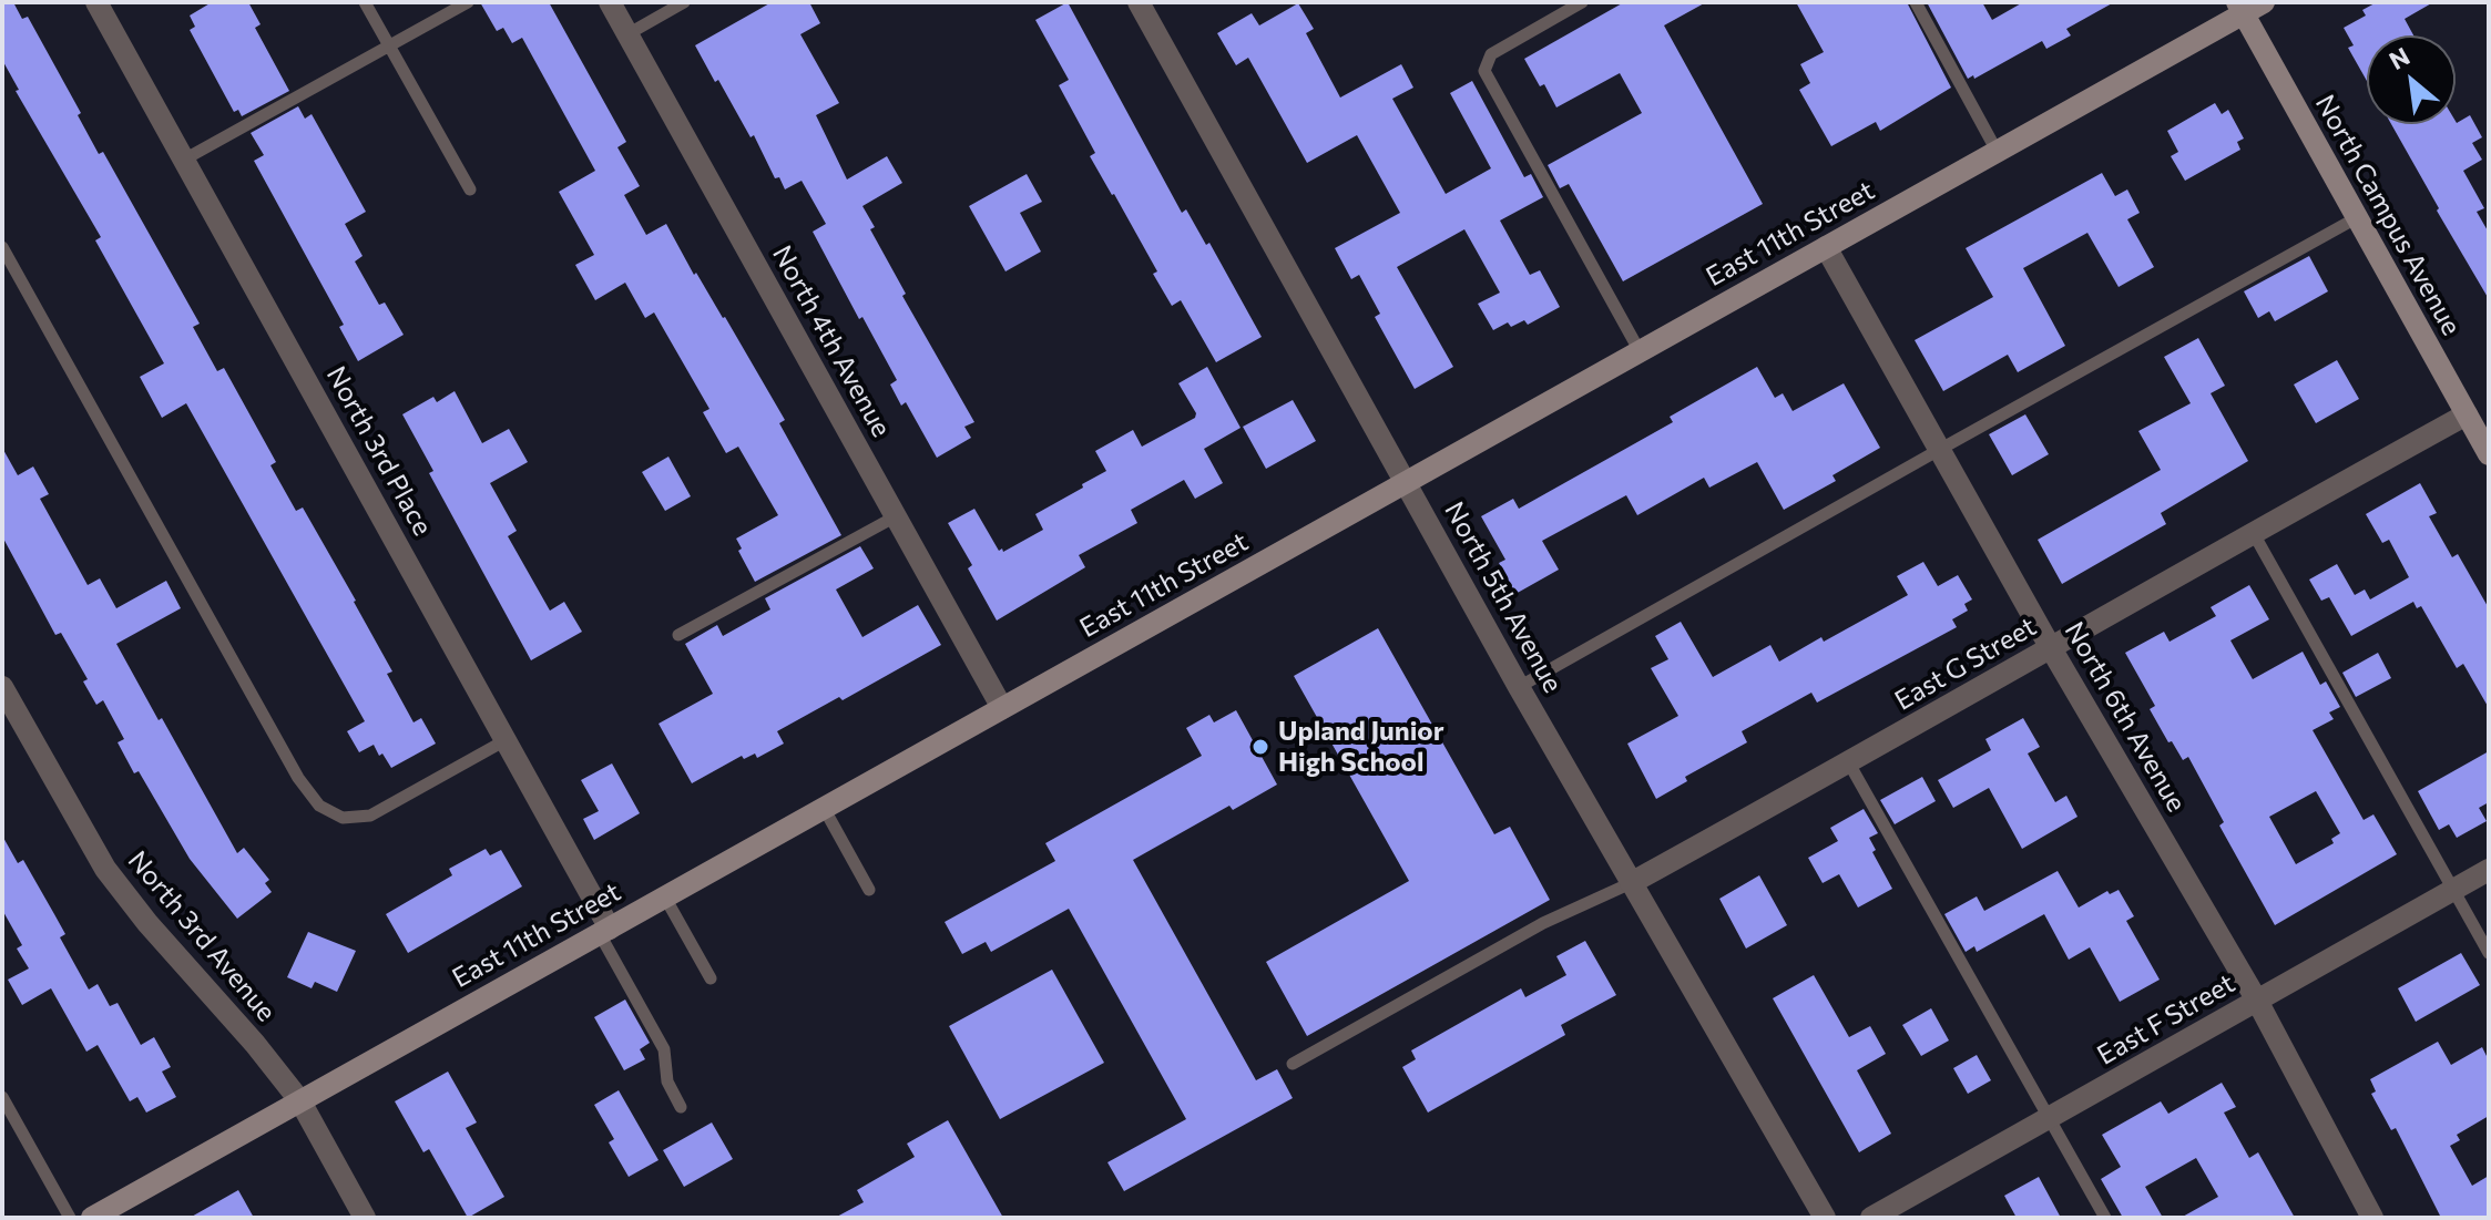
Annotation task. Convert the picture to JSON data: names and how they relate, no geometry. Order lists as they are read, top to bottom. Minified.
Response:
{"streets":{"street":["North Campus Avenue","East 11th Street","North 4th Avenue","North 3rd Place","North 5th Avenue","East G Street","North 6th Avenue","North 3rd Avenue","East F Street"]},"crossings":[["North Campus Avenue","East 11th Street"],["North Campus Avenue","East G Street"],["East 11th Street","North 4th Avenue"],["East 11th Street","North 3rd Place"],["East 11th Street","North 5th Avenue"],["East 11th Street","North 6th Avenue"],["East 11th Street","North 3rd Avenue"],["North 5th Avenue","East G Street"],["East G Street","North 6th Avenue"],["North 6th Avenue","East F Street"]],"places":["Upland Junior High School"],"north":"top left"}
